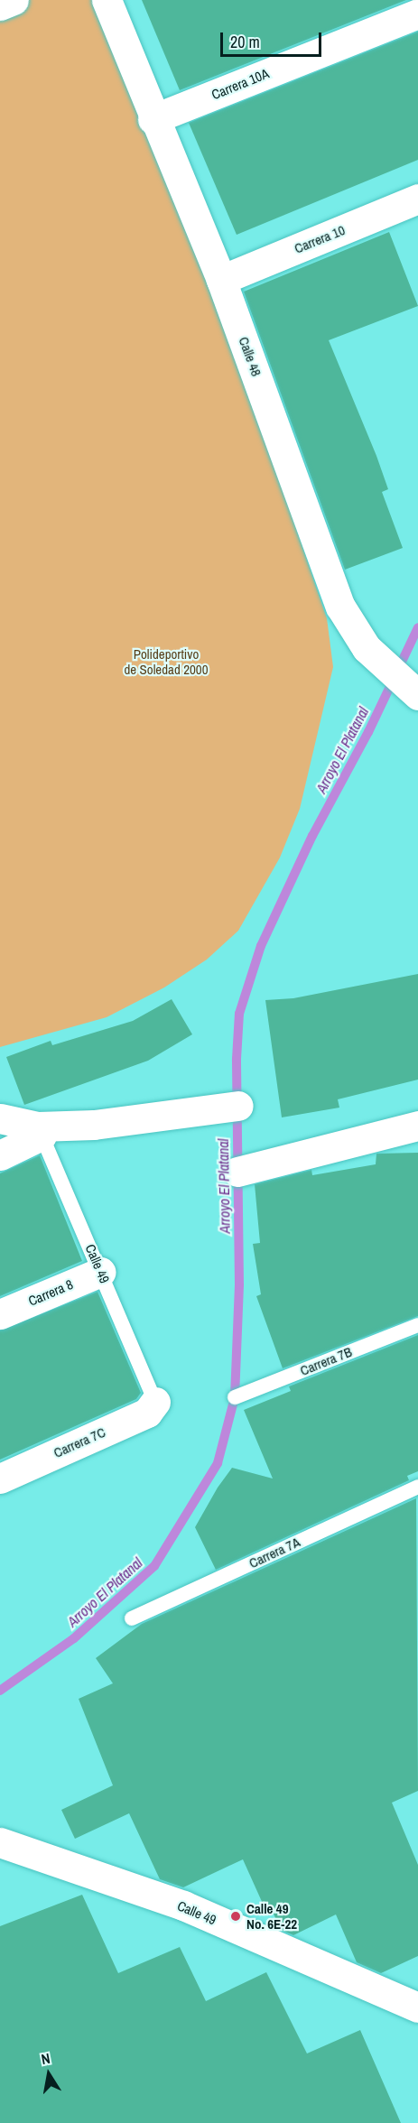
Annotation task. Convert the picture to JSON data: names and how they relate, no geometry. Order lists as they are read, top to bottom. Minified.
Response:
{"streets":{"street":["Carrera 10A","Carrera 10","Calle 48","Calle 49","Carrera 8","Carrera 7C"],"lane":["Carrera 7B","Carrera 7A"]},"crossings":[["Carrera 10A","Calle 48"],["Carrera 10","Calle 48"],["Calle 49","Carrera 8"],["Calle 49","Carrera 7C"]],"water":["Arroyo El Platanal"],"parks":["Polideportivo de Soledad 2000"],"places":["Calle 49 No. 6E-22"],"scale_bar":"20 m","north":"top"}
